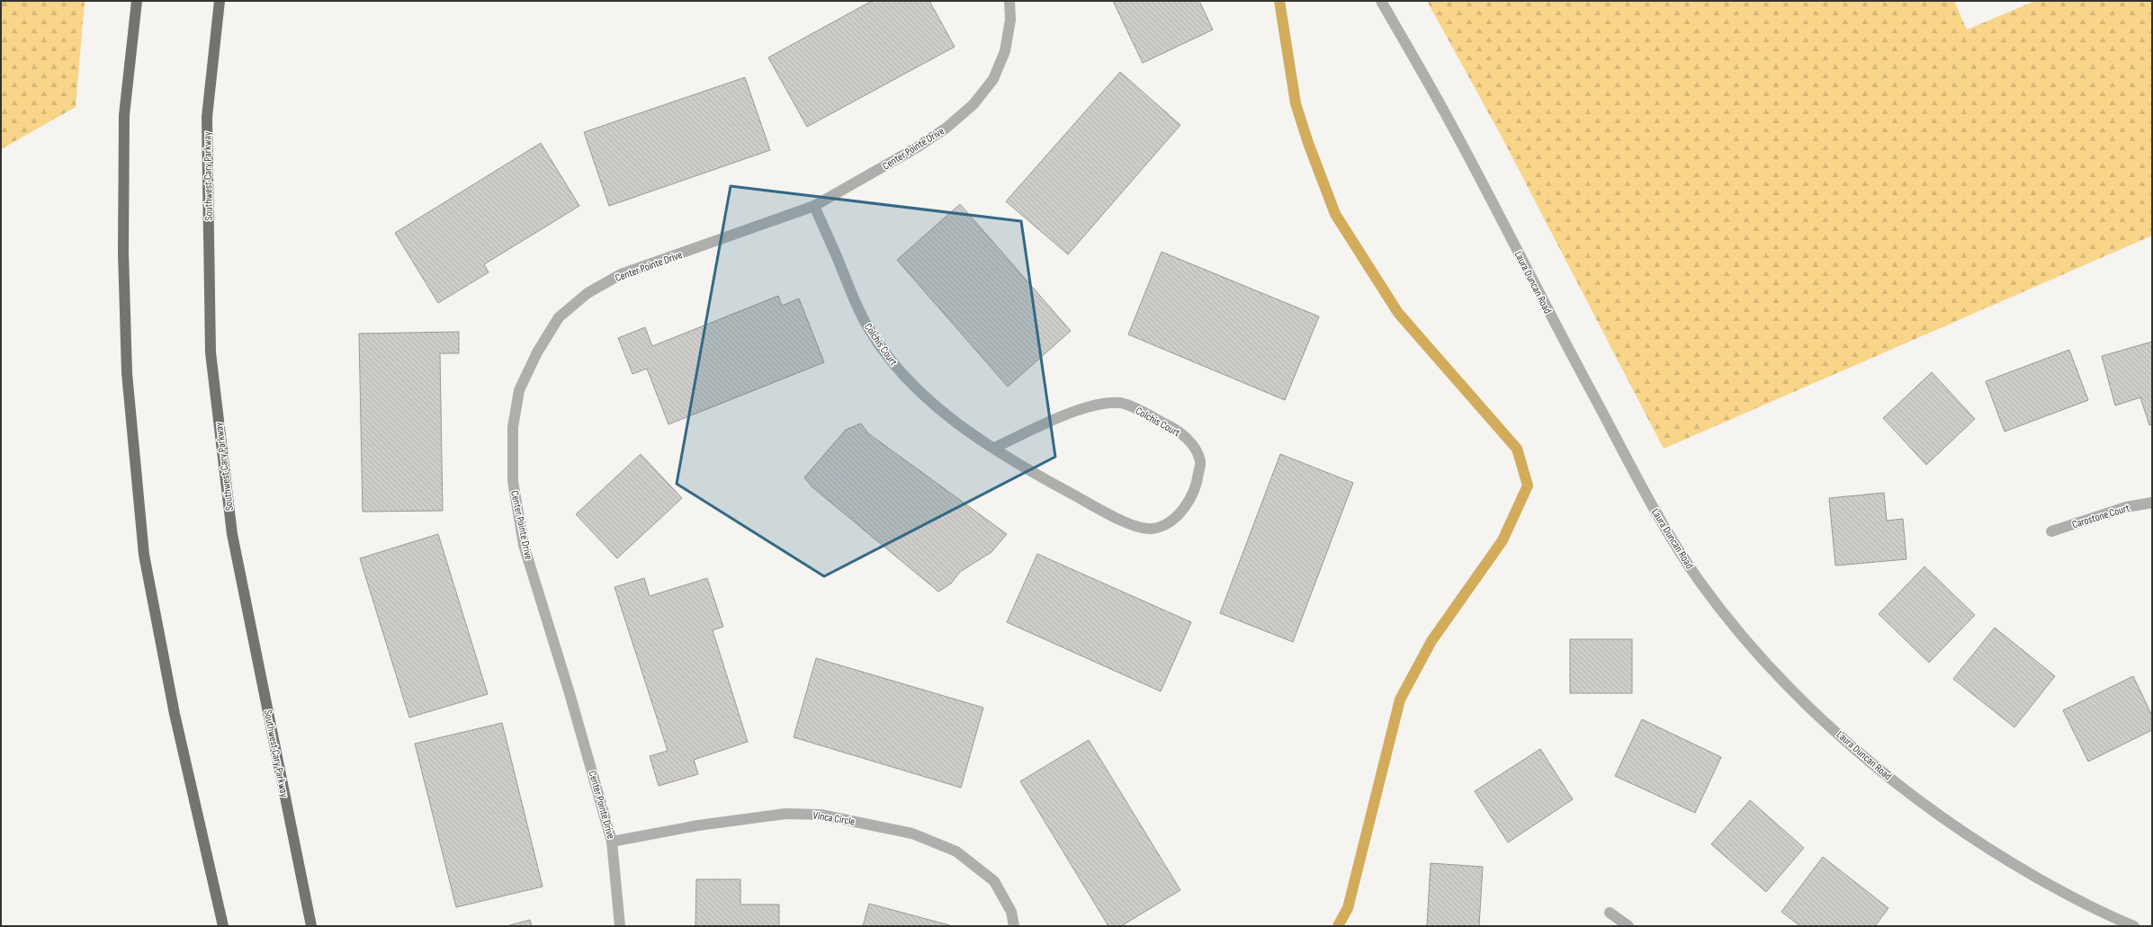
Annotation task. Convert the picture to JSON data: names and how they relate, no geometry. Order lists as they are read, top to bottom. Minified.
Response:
{"streets":{"main road":["Southwest Cary Parkway"],"street":["Center Pointe Drive","Laura Duncan Road","Colchis Court","Carostone Court","Vinca Circle"]},"crossings":[["Center Pointe Drive","Colchis Court"],["Center Pointe Drive","Vinca Circle"]]}
